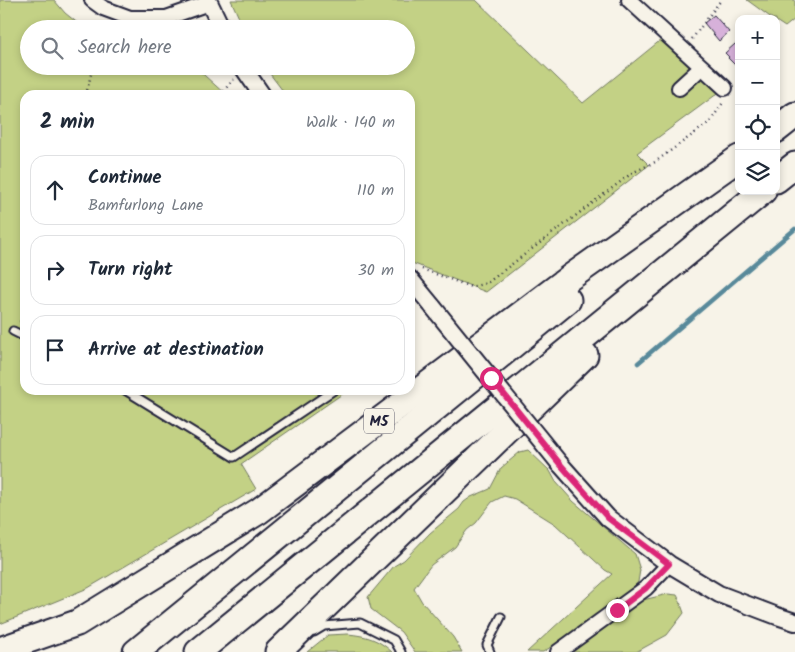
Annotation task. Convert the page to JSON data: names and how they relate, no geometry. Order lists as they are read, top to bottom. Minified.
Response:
{"streets":{"highway":["M5"]},"page":{"map_buttons":["+","−"],"search":"Search here","heading":["2 min","Walk · 140 m"],"list":[["Continue","Bamfurlong Lane","110 m"],["Turn right","30 m"],"Arrive at destination"]}}
